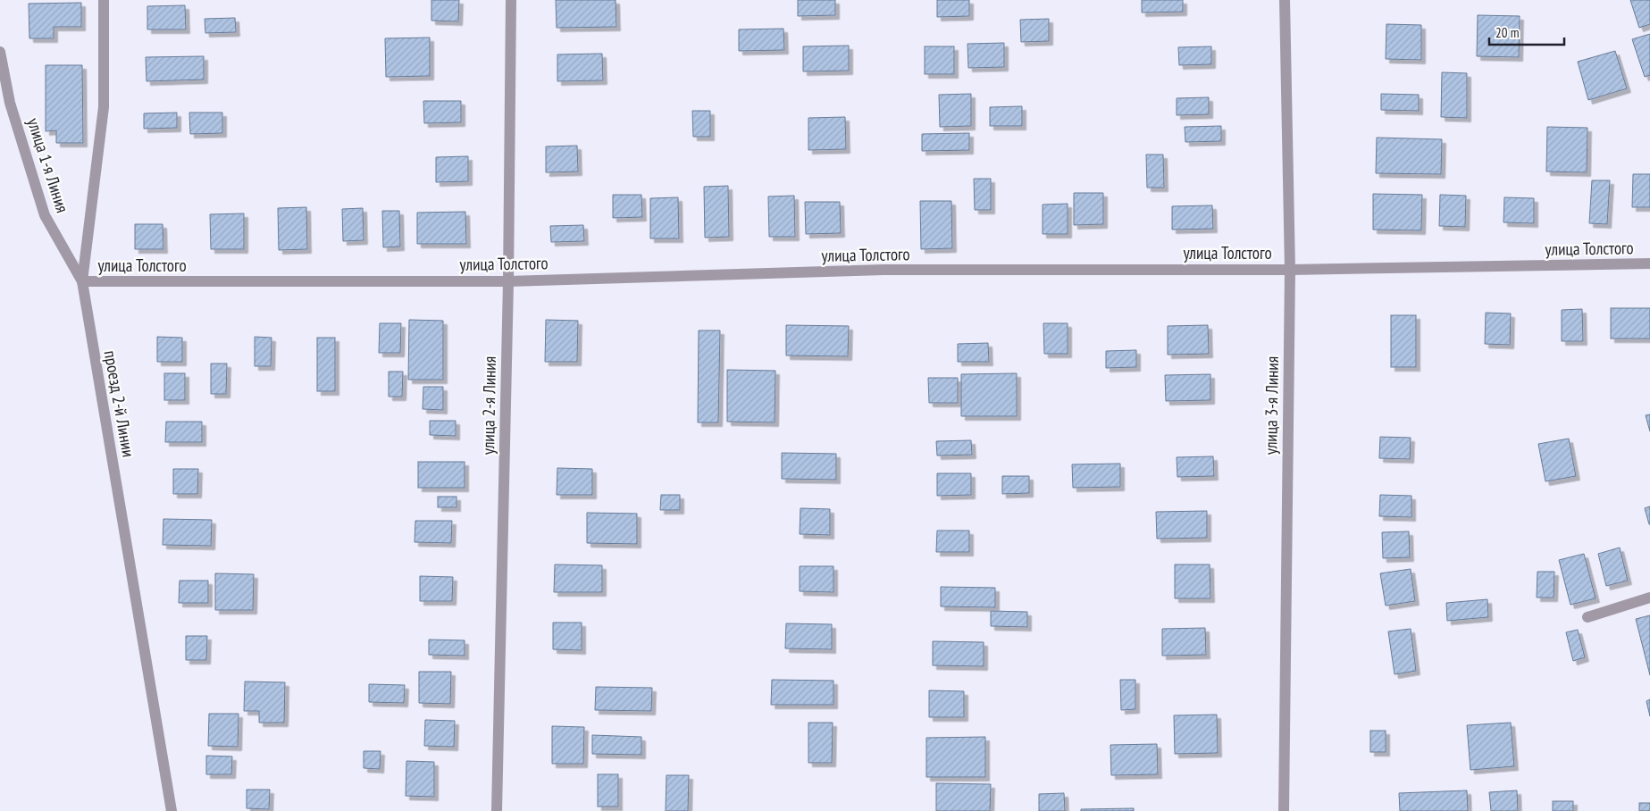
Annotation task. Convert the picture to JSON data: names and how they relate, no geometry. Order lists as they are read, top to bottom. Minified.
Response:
{"streets":{"street":["улица 1-я Линия","улица Толстого","проезд 2-й Линии","улица 2-я Линия","улица 3-я Линия"]},"crossings":[["улица 1-я Линия","улица Толстого"],["улица 1-я Линия","проезд 2-й Линии"],["улица Толстого","проезд 2-й Линии"],["улица Толстого","улица 2-я Линия"],["улица Толстого","улица 3-я Линия"]],"scale_bar":"20 m"}
